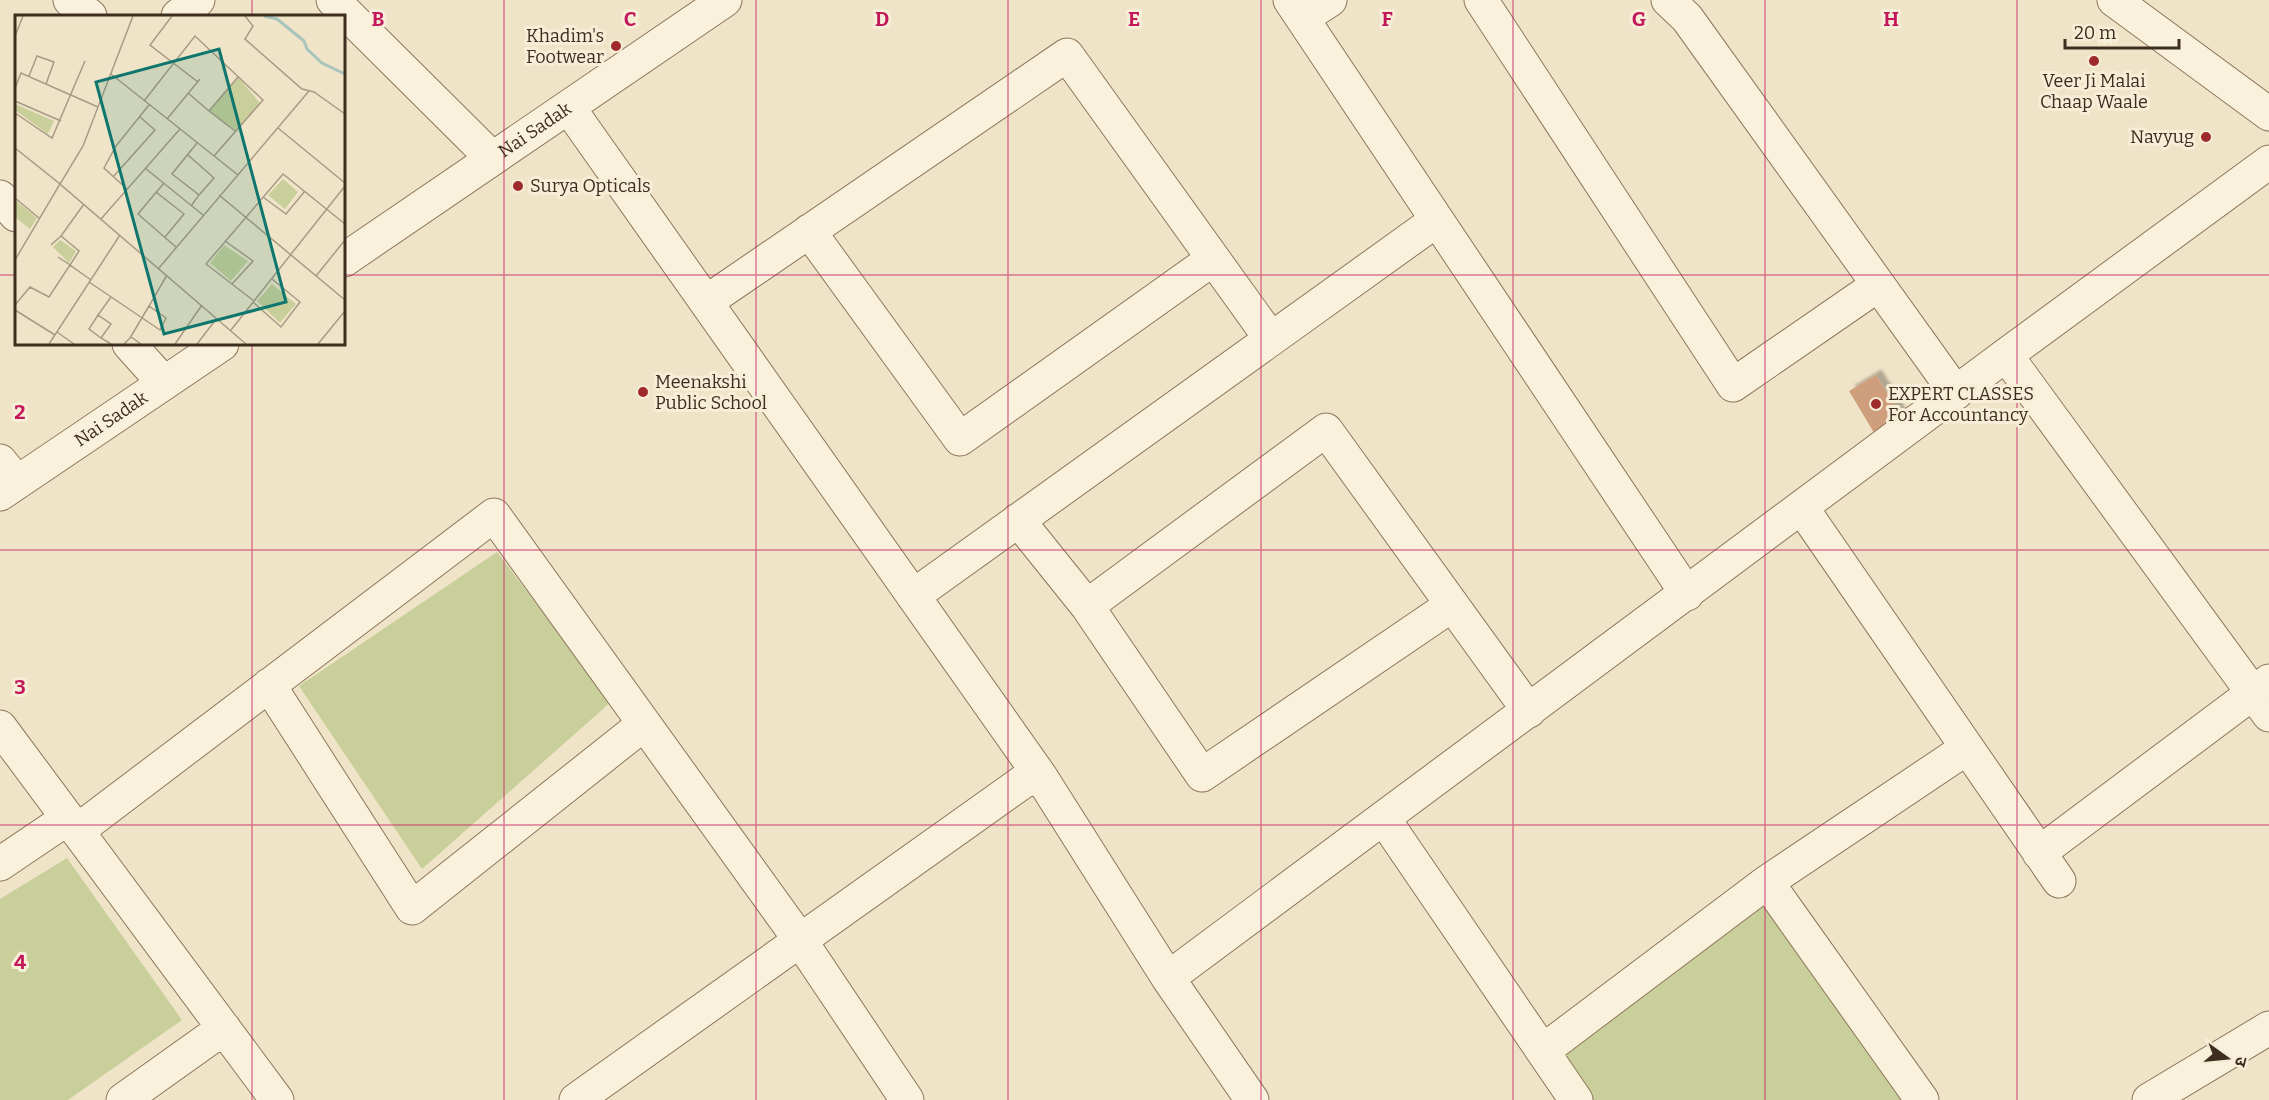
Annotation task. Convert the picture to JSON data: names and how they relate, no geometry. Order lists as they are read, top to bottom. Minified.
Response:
{"streets":{"street":["Nai Sadak"]},"places":["Khadim's Footwear","Veer Ji Malai Chaap Waale","Navyug","Surya Opticals","Meenakshi Public School","EXPERT CLASSES For Accountancy"],"scale_bar":"20 m","north":"right","grid":{"columns":["B","C","D","E","F","G","H"],"rows":["2","3","4"]}}
